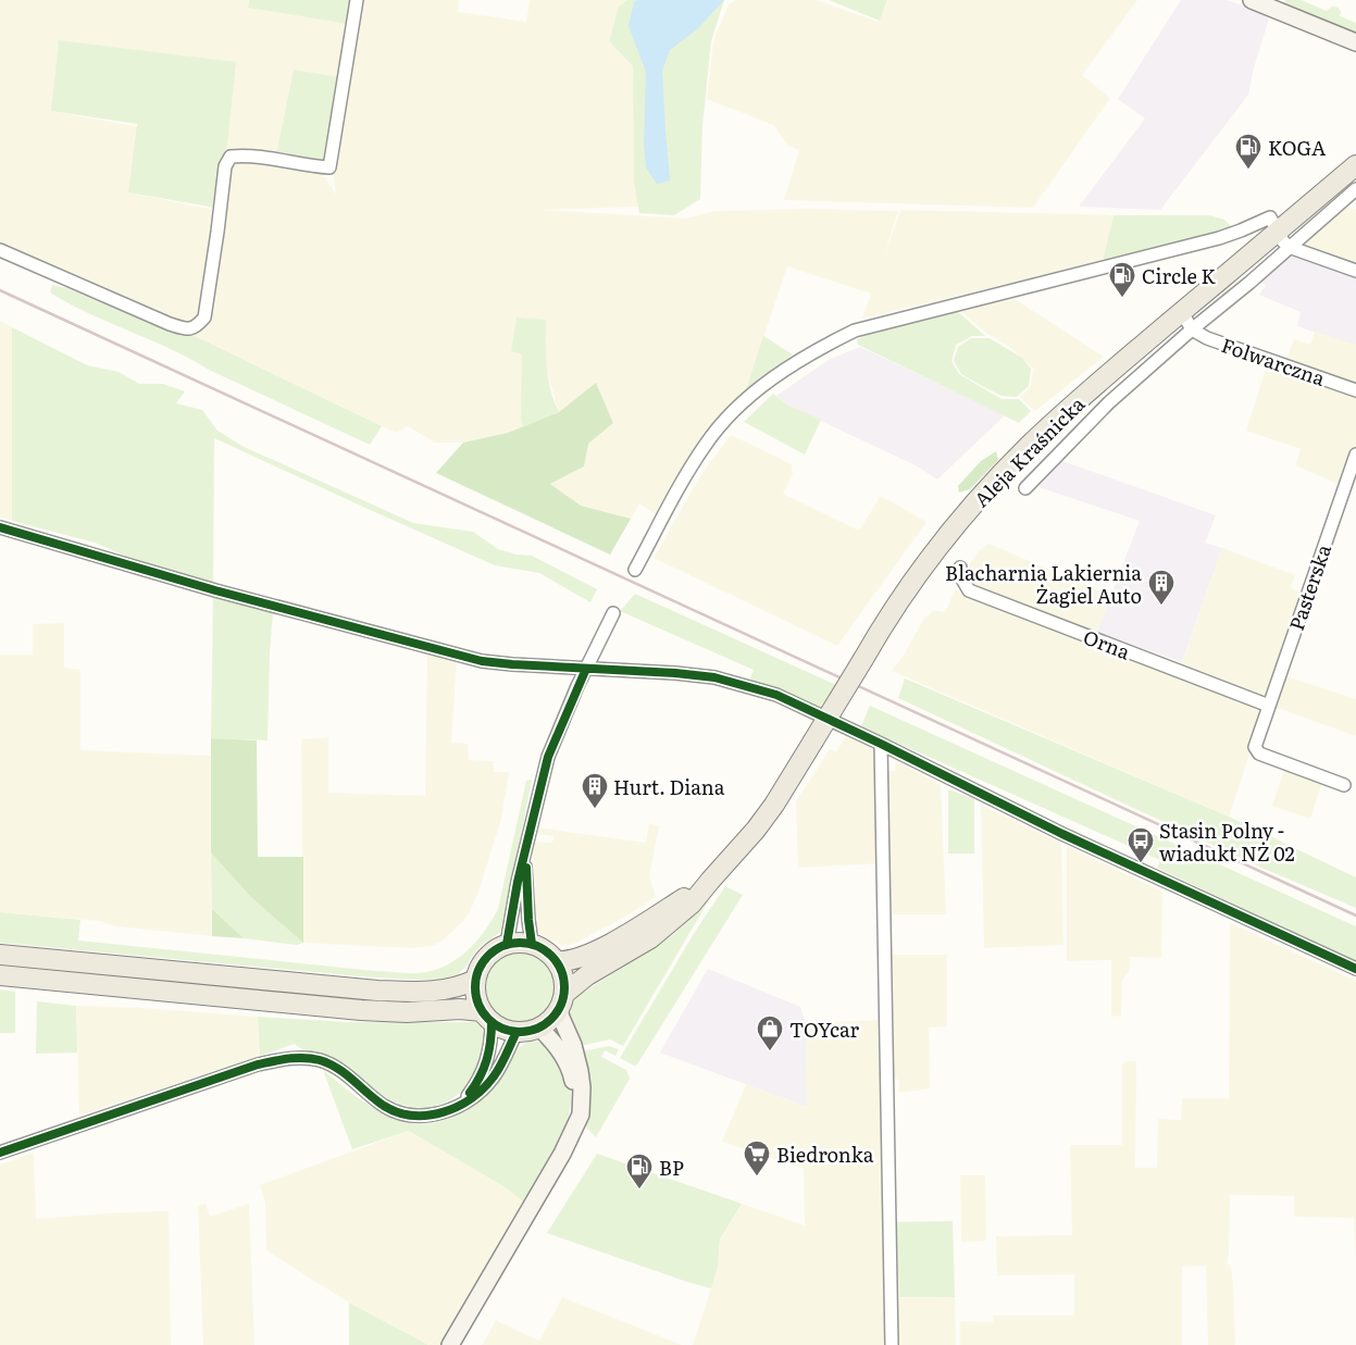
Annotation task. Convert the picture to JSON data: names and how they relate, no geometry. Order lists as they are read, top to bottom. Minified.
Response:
{"streets":{"main road":["Aleja Kraśnicka"],"street":["Folwarczna","Pasterska","Orna"]},"crossings":[["Pasterska","Orna"]],"places":{"fuel station":["KOGA","Circle K","BP"],"building":["Blacharnia Lakiernia Żagiel Auto","Hurt. Diana"],"bus stop":["Stasin Polny - wiadukt NŻ 02"],"shop":["TOYcar"],"supermarket":["Biedronka"]}}
